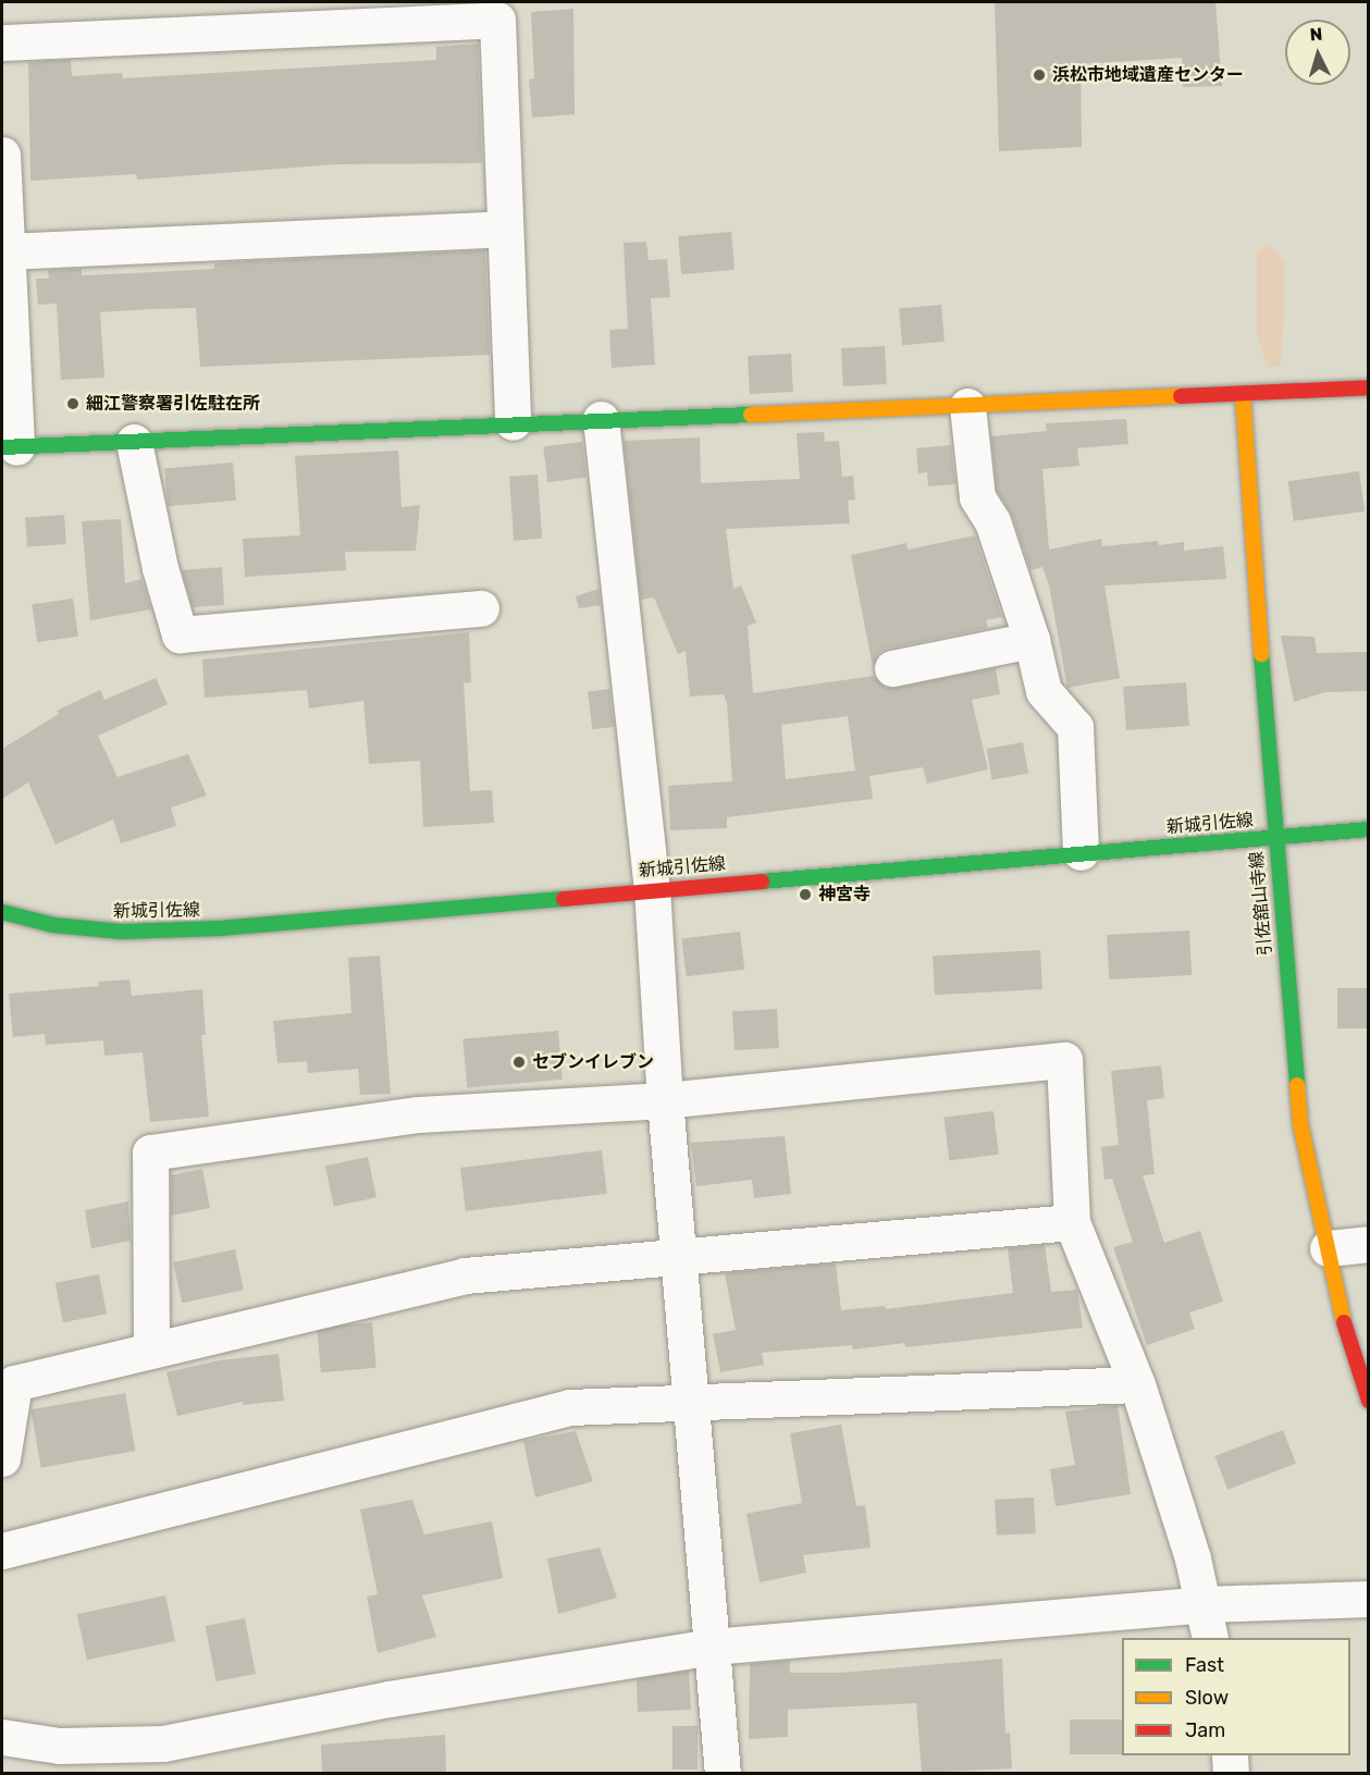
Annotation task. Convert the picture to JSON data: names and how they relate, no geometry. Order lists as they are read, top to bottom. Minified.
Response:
{"streets":{"main road":["新城引佐線","引佐舘山寺線"]},"crossings":[["新城引佐線","引佐舘山寺線"]],"places":["浜松市地域遺産センター","細江警察署引佐駐在所","神宮寺","セブンイレブン"],"legend":["Fast","Slow","Jam"],"north":"top"}
